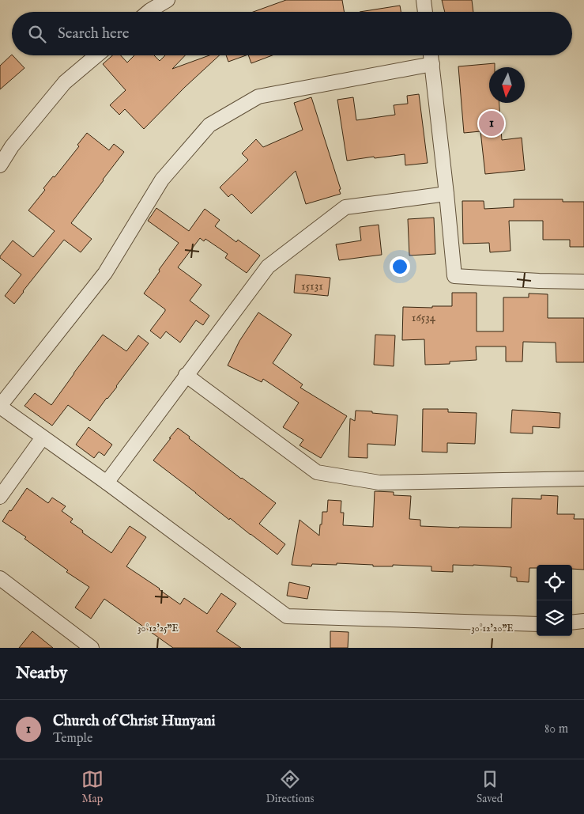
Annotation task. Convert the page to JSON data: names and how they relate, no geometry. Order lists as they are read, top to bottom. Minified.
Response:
{"house_numbers":["15131","16534"],"north":"bottom","page":{"search":"Search here","pins":"1","heading":"Nearby","list":[{"mark":"1","name":"Church of Christ Hunyani","note":"Temple","value":"80 m"}],"nav":["Map","Directions","Saved"]},"coordinates":["30°12'25\"E","30°12'20\"E"]}
